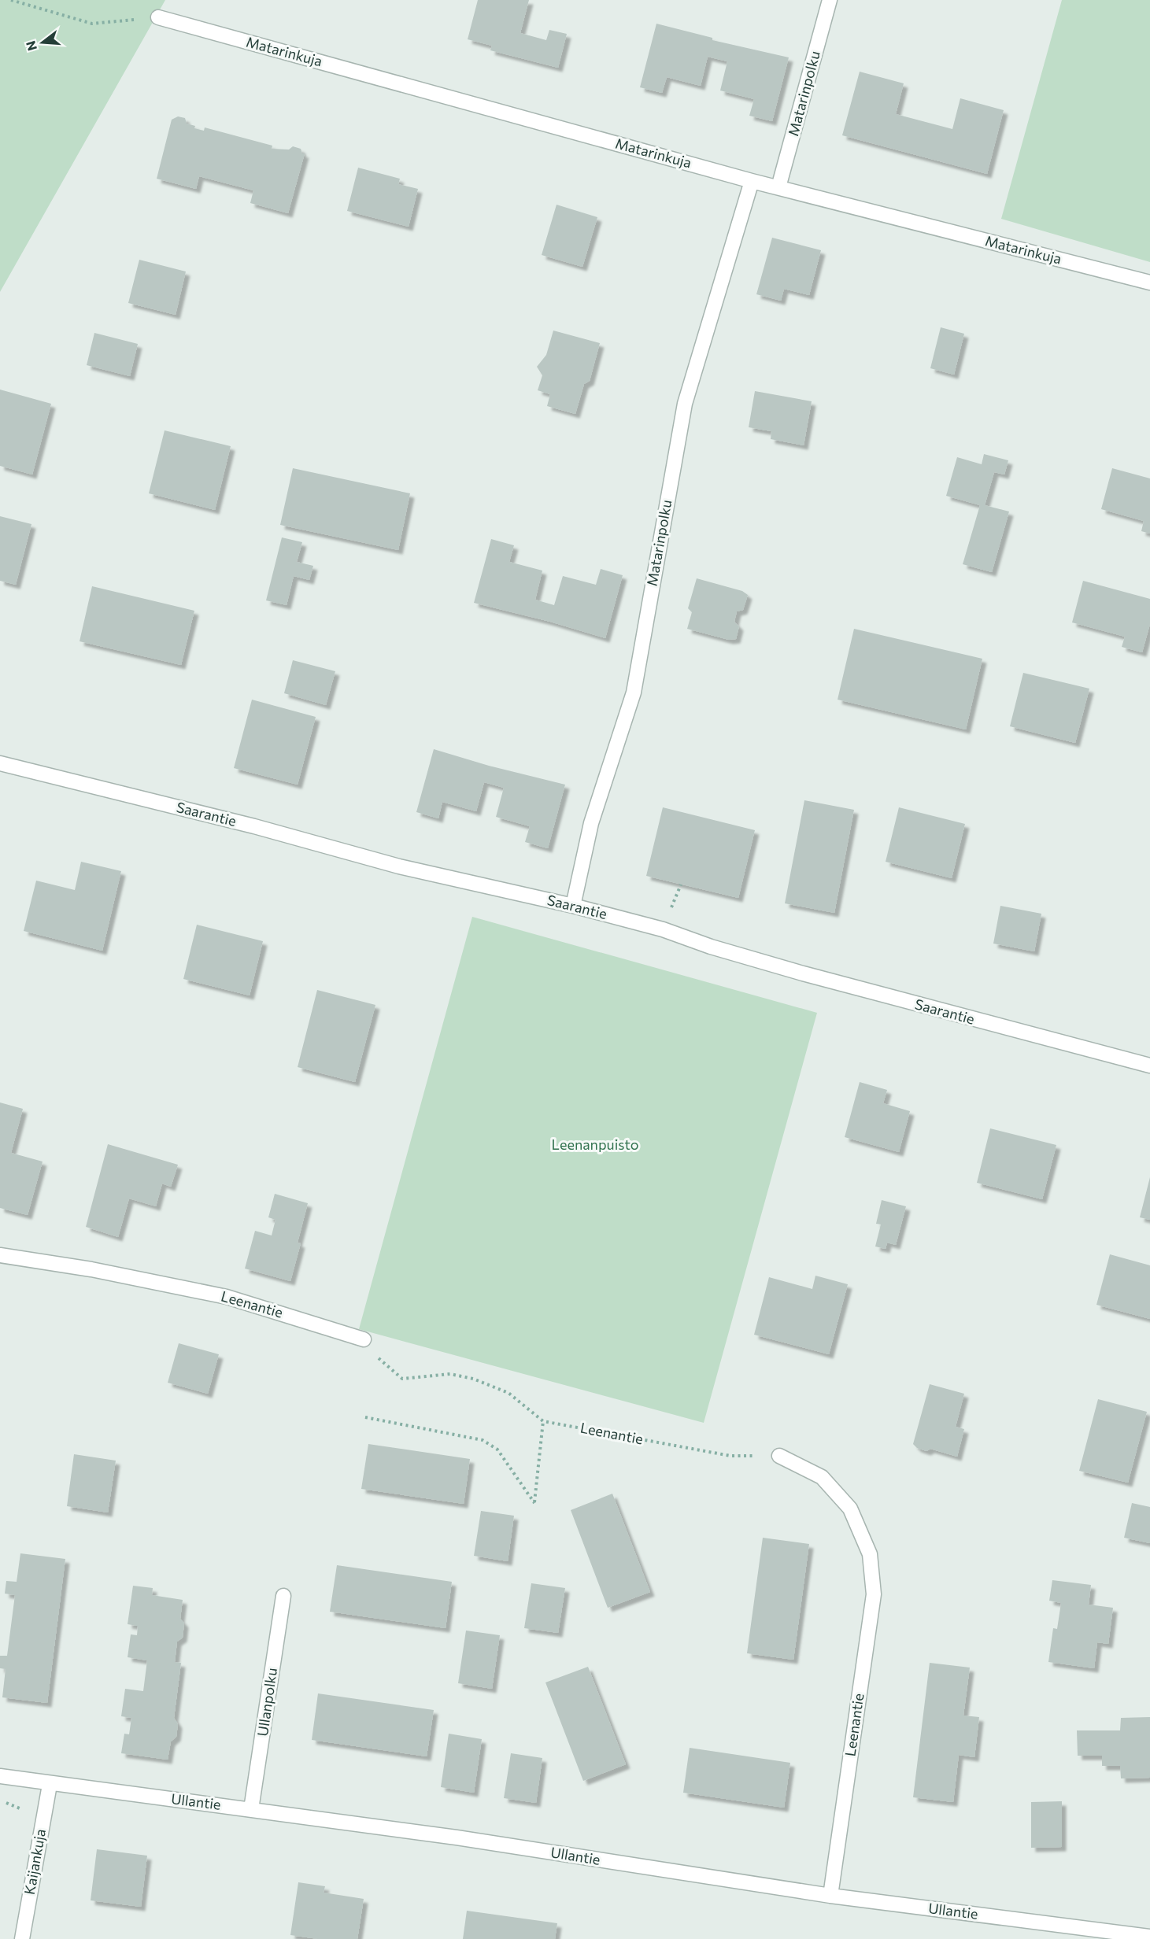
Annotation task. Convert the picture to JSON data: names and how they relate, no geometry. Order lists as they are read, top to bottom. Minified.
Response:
{"streets":{"street":["Matarinkuja","Matarinpolku","Saarantie","Leenantie","Ullanpolku","Ullantie","Kaijankuja"]},"crossings":[["Matarinkuja","Matarinpolku"],["Matarinpolku","Saarantie"],["Leenantie","Ullantie"],["Ullanpolku","Ullantie"],["Ullantie","Kaijankuja"]],"parks":["Leenanpuisto"],"north":"left"}
